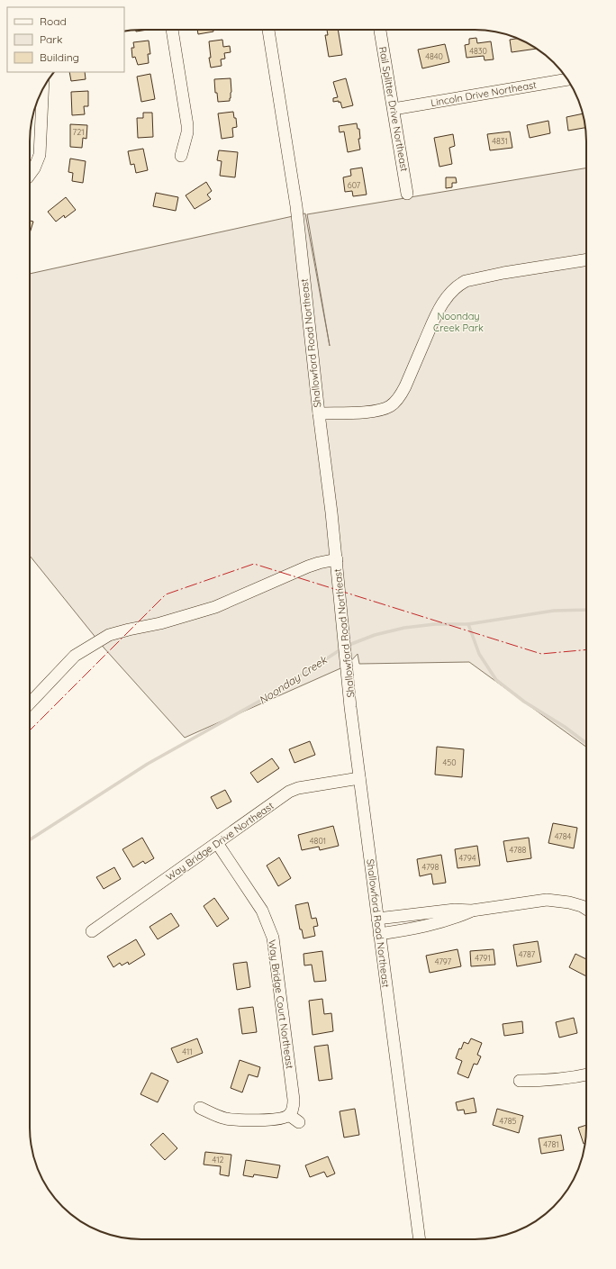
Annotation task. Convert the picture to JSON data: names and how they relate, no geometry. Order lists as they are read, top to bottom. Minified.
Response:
{"streets":{"street":["Lincoln Drive Northeast","Rail Splitter Drive Northeast","Shallowford Road Northeast","Way Bridge Drive Northeast","Way Bridge Court Northeast"]},"crossings":[["Lincoln Drive Northeast","Rail Splitter Drive Northeast"],["Shallowford Road Northeast","Way Bridge Drive Northeast"],["Way Bridge Drive Northeast","Way Bridge Court Northeast"]],"water":["Noonday Creek"],"parks":["Noonday Creek Park"],"house_numbers":["4830","4840","721","4831","607","450","4784","4801","4788","4794","4798","4787","4791","4797","411","4785","4781","412"],"legend":["Road","Park","Building"]}
